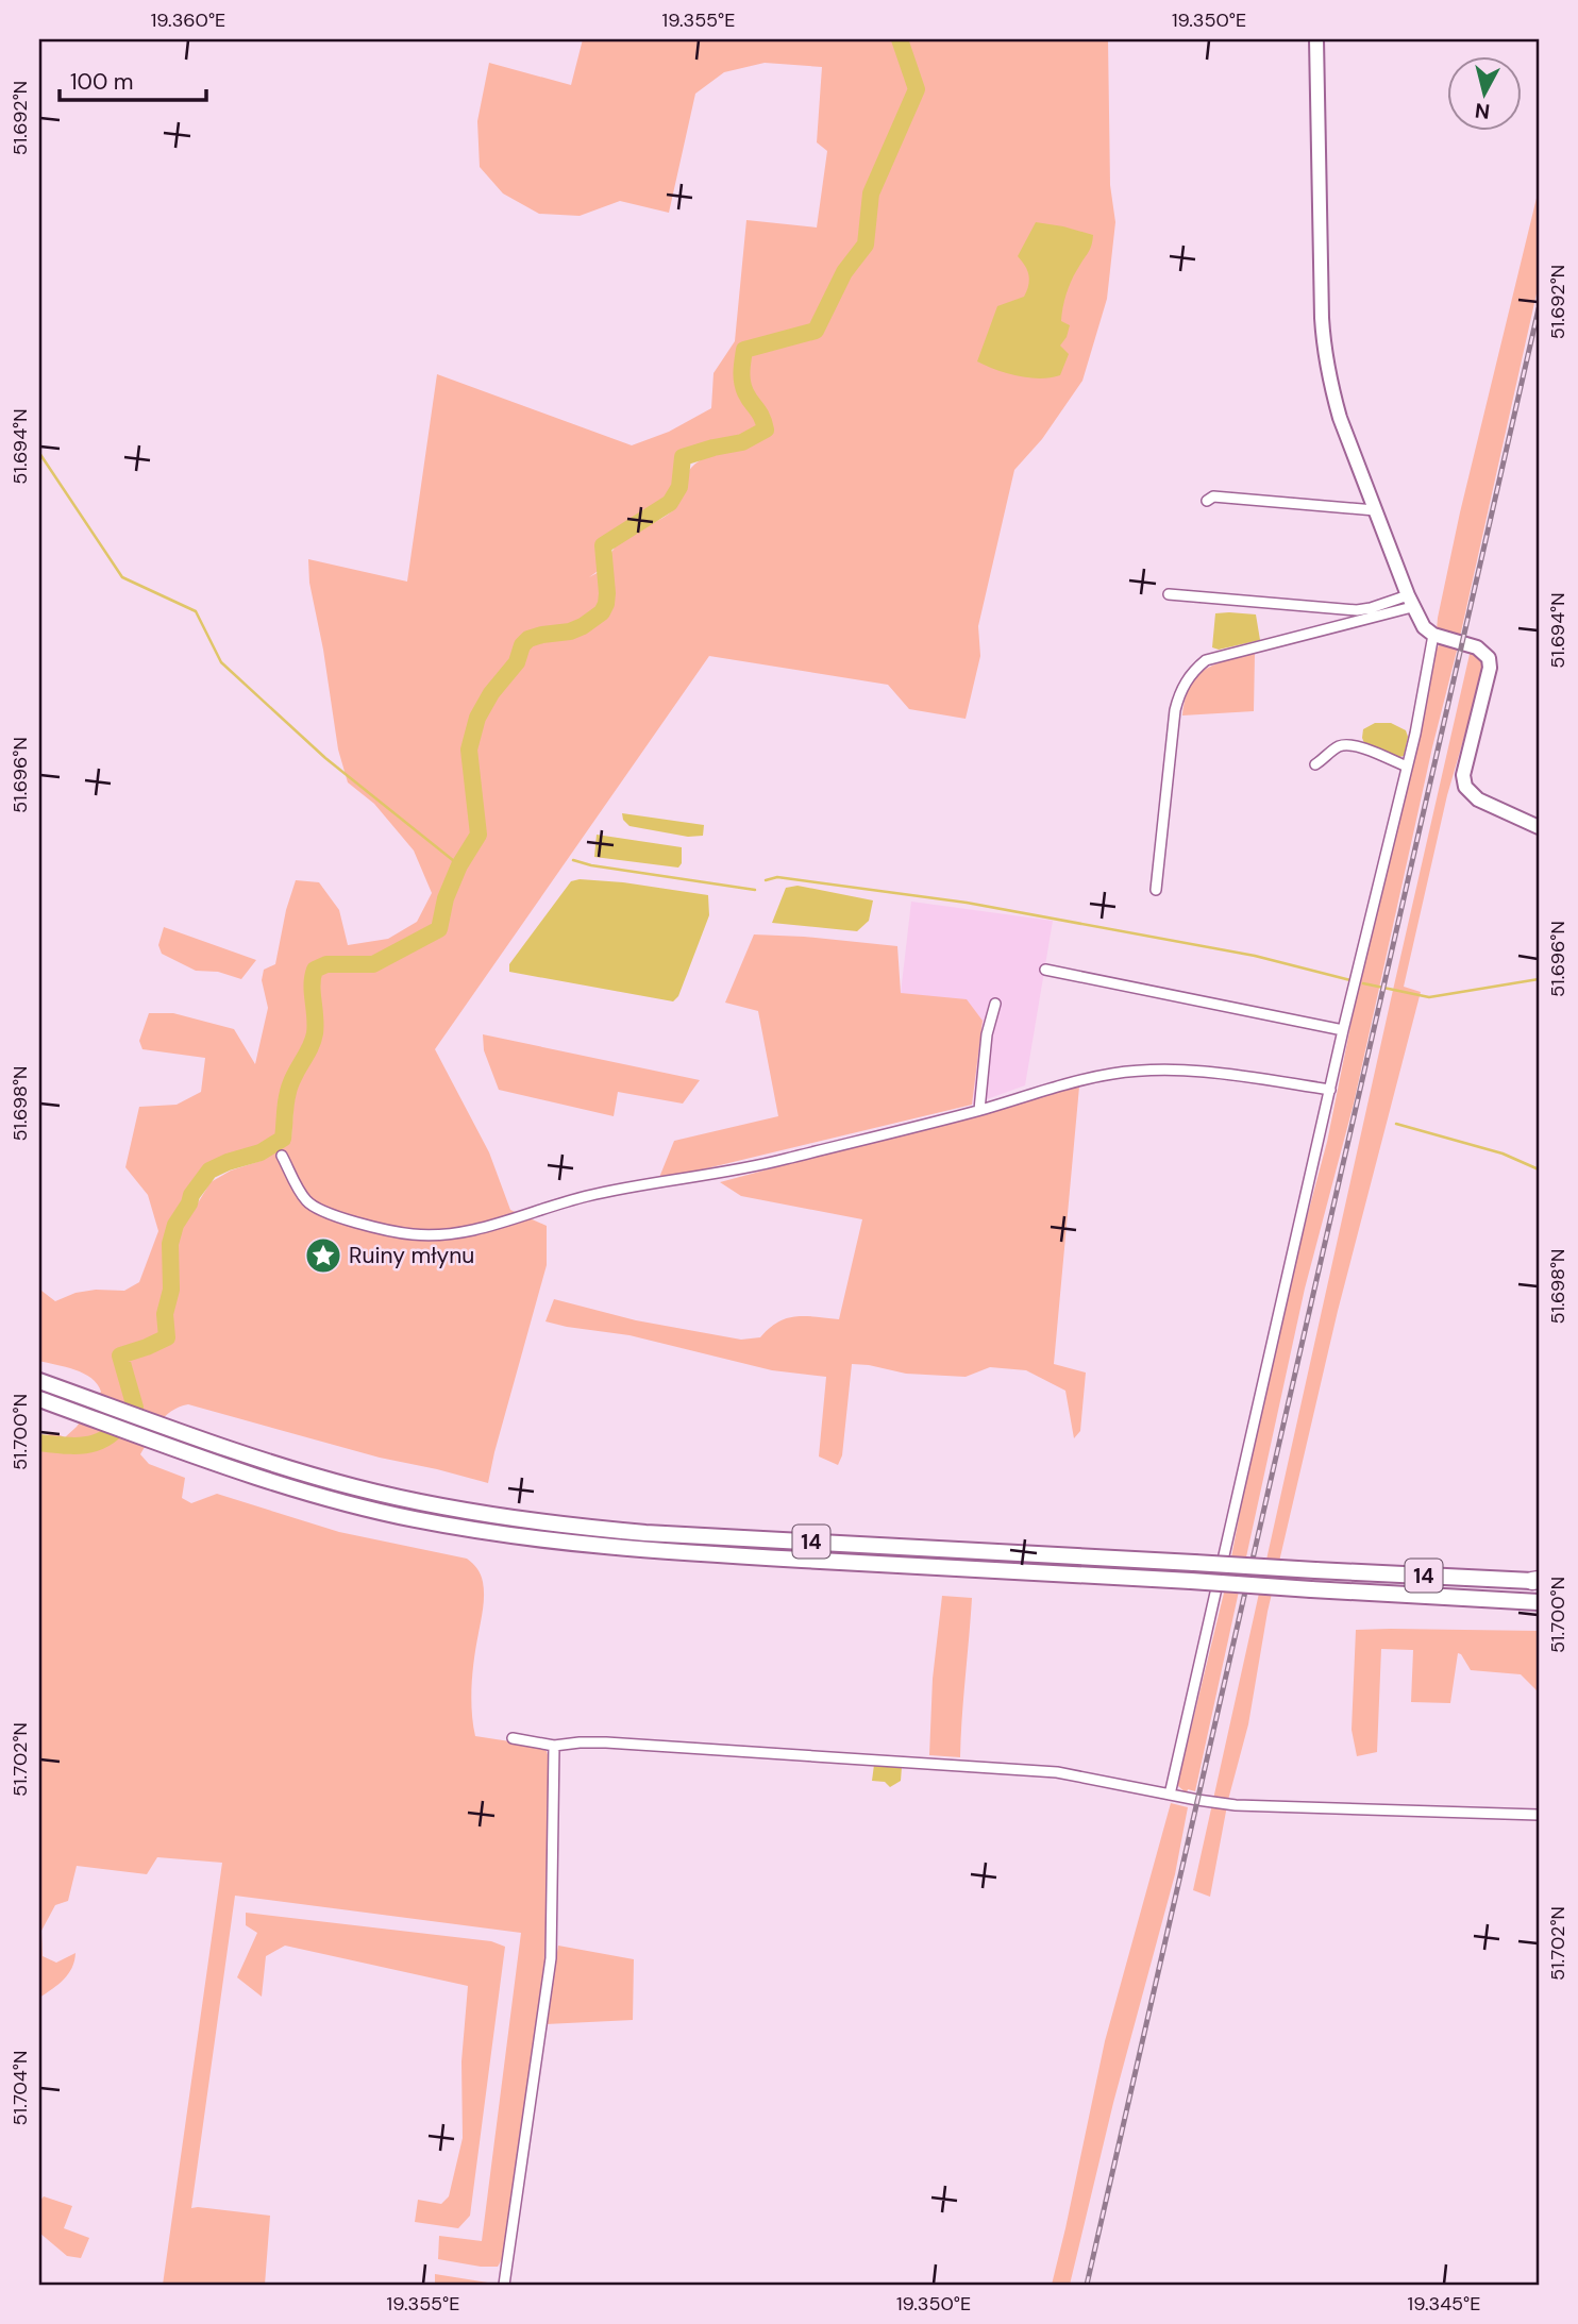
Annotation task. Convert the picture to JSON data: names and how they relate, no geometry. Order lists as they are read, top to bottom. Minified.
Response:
{"streets":{"main road":["14"]},"places":{"place":["Ruiny młynu"]},"scale_bar":"100 m","north":"bottom","coordinates":["19.360°E","19.355°E","19.350°E","51.692°N","51.694°N","51.696°N","51.698°N","51.700°N","51.702°N","51.704°N","19.345°E"]}
